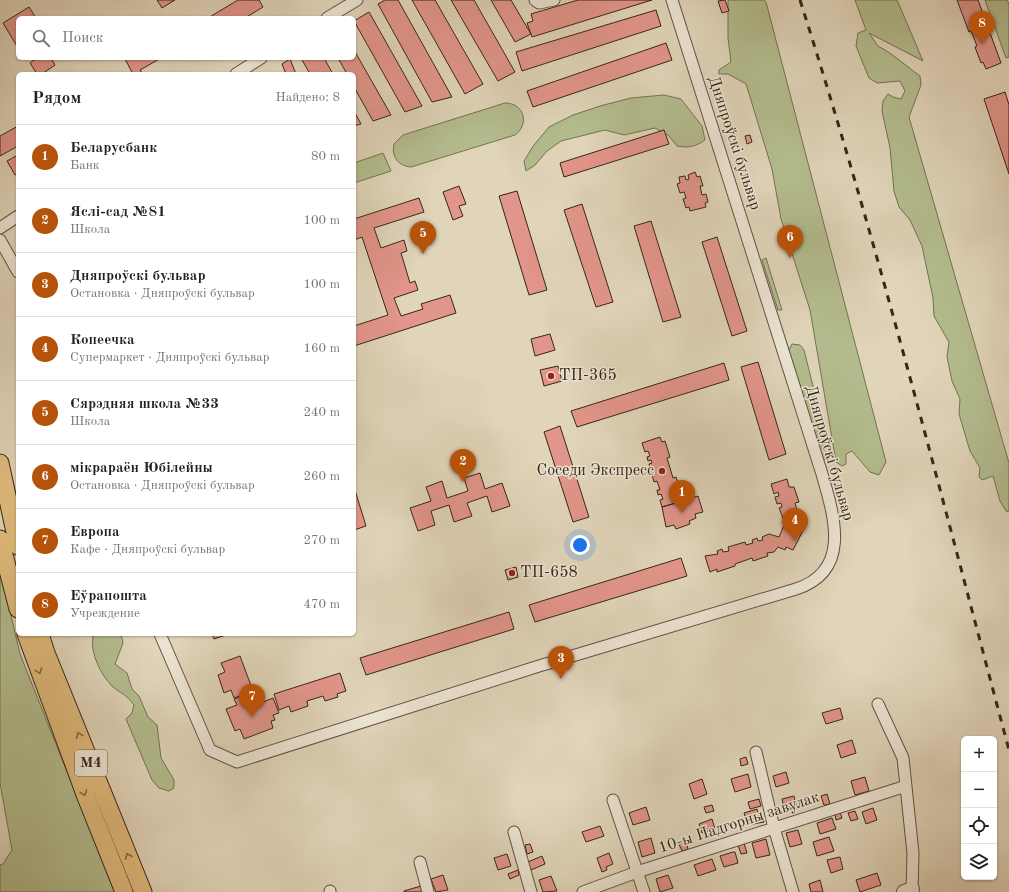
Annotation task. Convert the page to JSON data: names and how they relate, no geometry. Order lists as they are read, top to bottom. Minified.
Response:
{"streets":{"main road":["М4"],"street":["Дняпроўскі бульвар","10-ы Падгорны завулак"]},"places":["ТП-365","Соседи Экспресс","ТП-658"],"page":{"pins":["8","5","6","2","1","4","3","7"],"search":"Поиск","heading":["Рядом","Найдено: 8"],"list":[{"mark":"1","name":"Беларусбанк","note":"Банк","value":"80 m"},{"mark":"2","name":"Яслі-сад №81","note":"Школа","value":"100 m"},{"mark":"3","name":"Дняпроўскі бульвар","note":"Остановка · Дняпроўскі бульвар","value":"100 m"},{"mark":"4","name":"Копеечка","note":"Супермаркет · Дняпроўскі бульвар","value":"160 m"},{"mark":"5","name":"Сярэдняя школа №33","note":"Школа","value":"240 m"},{"mark":"6","name":"мікрараён Юбілейны","note":"Остановка · Дняпроўскі бульвар","value":"260 m"},{"mark":"7","name":"Европа","note":"Кафе · Дняпроўскі бульвар","value":"270 m"},{"mark":"8","name":"Еўрапошта","note":"Учреждение","value":"470 m"}],"map_buttons":["+","−"]}}
